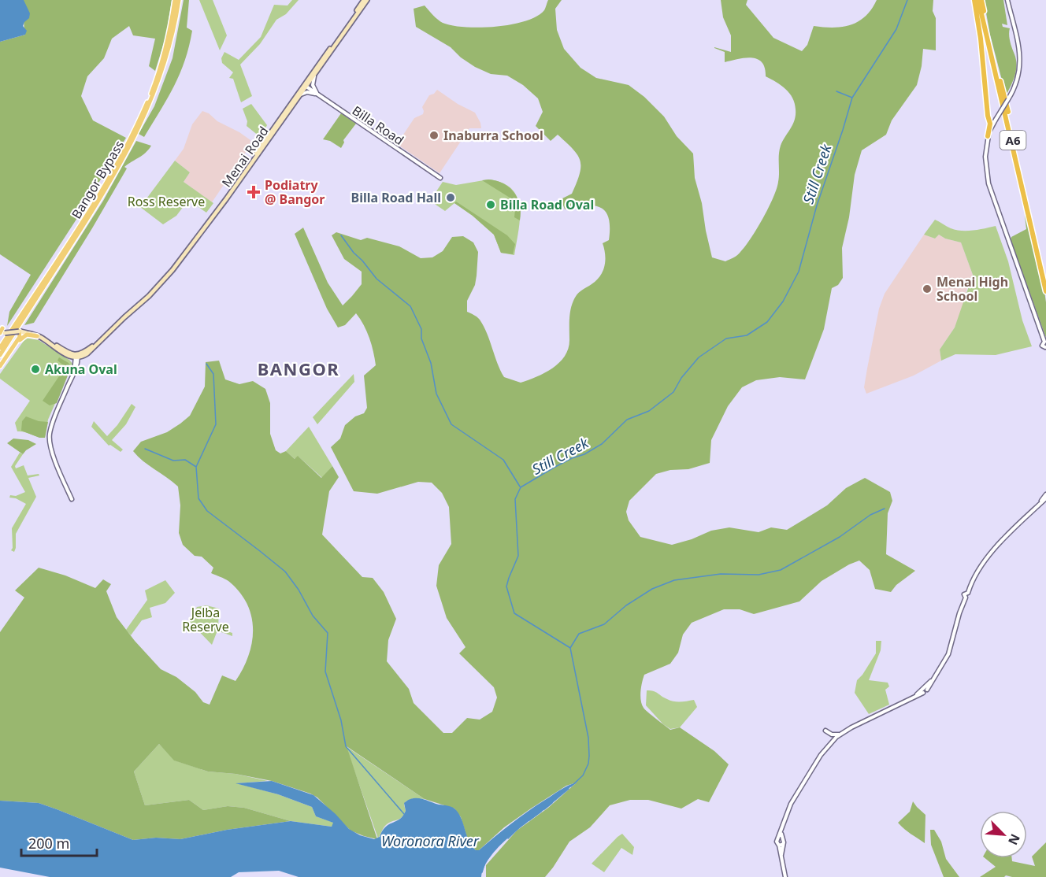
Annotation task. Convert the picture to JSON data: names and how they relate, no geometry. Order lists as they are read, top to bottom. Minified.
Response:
{"streets":{"highway":["A6"],"main road":["Menai Road","Bangor Bypass"],"street":["Billa Road"]},"crossings":[["Billa Road","Menai Road"]],"districts":["BANGOR"],"water":["Still Creek","Woronora River"],"parks":["Ross Reserve","Jelba Reserve"],"places":{"other":["Inaburra School","Billa Road Hall","Billa Road Oval","Menai High School","Akuna Oval"],"health":["Podiatry @ Bangor"]},"scale_bar":"200 m","north":"bottom right"}
